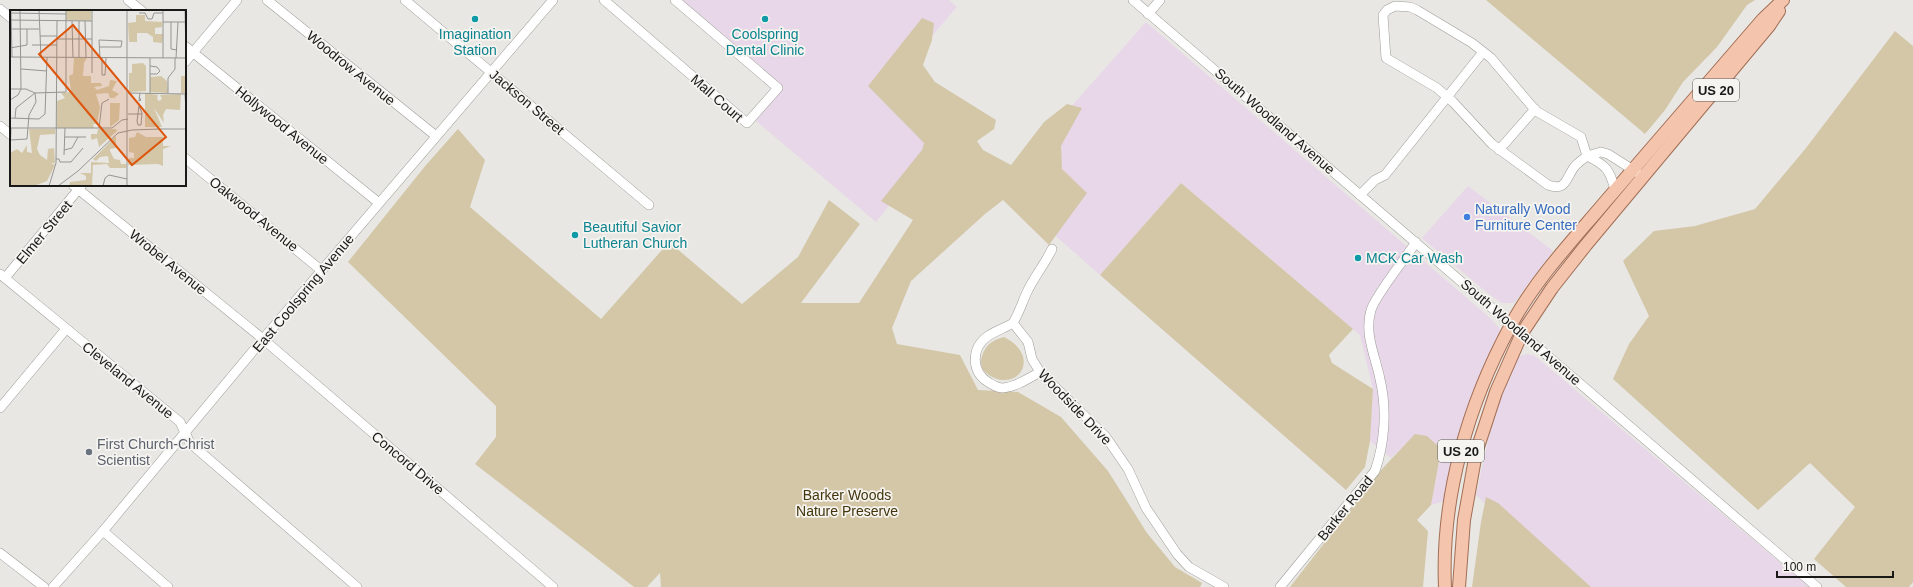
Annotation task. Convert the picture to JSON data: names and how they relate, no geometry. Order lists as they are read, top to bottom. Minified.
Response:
{"streets":{"main road":["US 20"],"street":["Woodrow Avenue","Mall Court","Jackson Street","South Woodland Avenue","Hollywood Avenue","Oakwood Avenue","Elmer Street","Wrobel Avenue","East Coolspring Avenue","Cleveland Avenue","Woodside Drive","Concord Drive","Barker Road"]},"crossings":[["Woodrow Avenue","East Coolspring Avenue"],["US 20","South Woodland Avenue"],["Jackson Street","East Coolspring Avenue"],["South Woodland Avenue","Barker Road"],["Hollywood Avenue","East Coolspring Avenue"],["Oakwood Avenue","East Coolspring Avenue"],["Elmer Street","Wrobel Avenue"],["Elmer Street","Cleveland Avenue"],["Wrobel Avenue","East Coolspring Avenue"],["Wrobel Avenue","Concord Drive"],["East Coolspring Avenue","Cleveland Avenue"],["East Coolspring Avenue","Concord Drive"]],"parks":["Barker Woods Nature Preserve"],"places":["Imagination Station","Coolspring Dental Clinic","Naturally Wood Furniture Center","Beautiful Savior Lutheran Church","MCK Car Wash","First Church-Christ Scientist"],"scale_bar":"100 m"}
